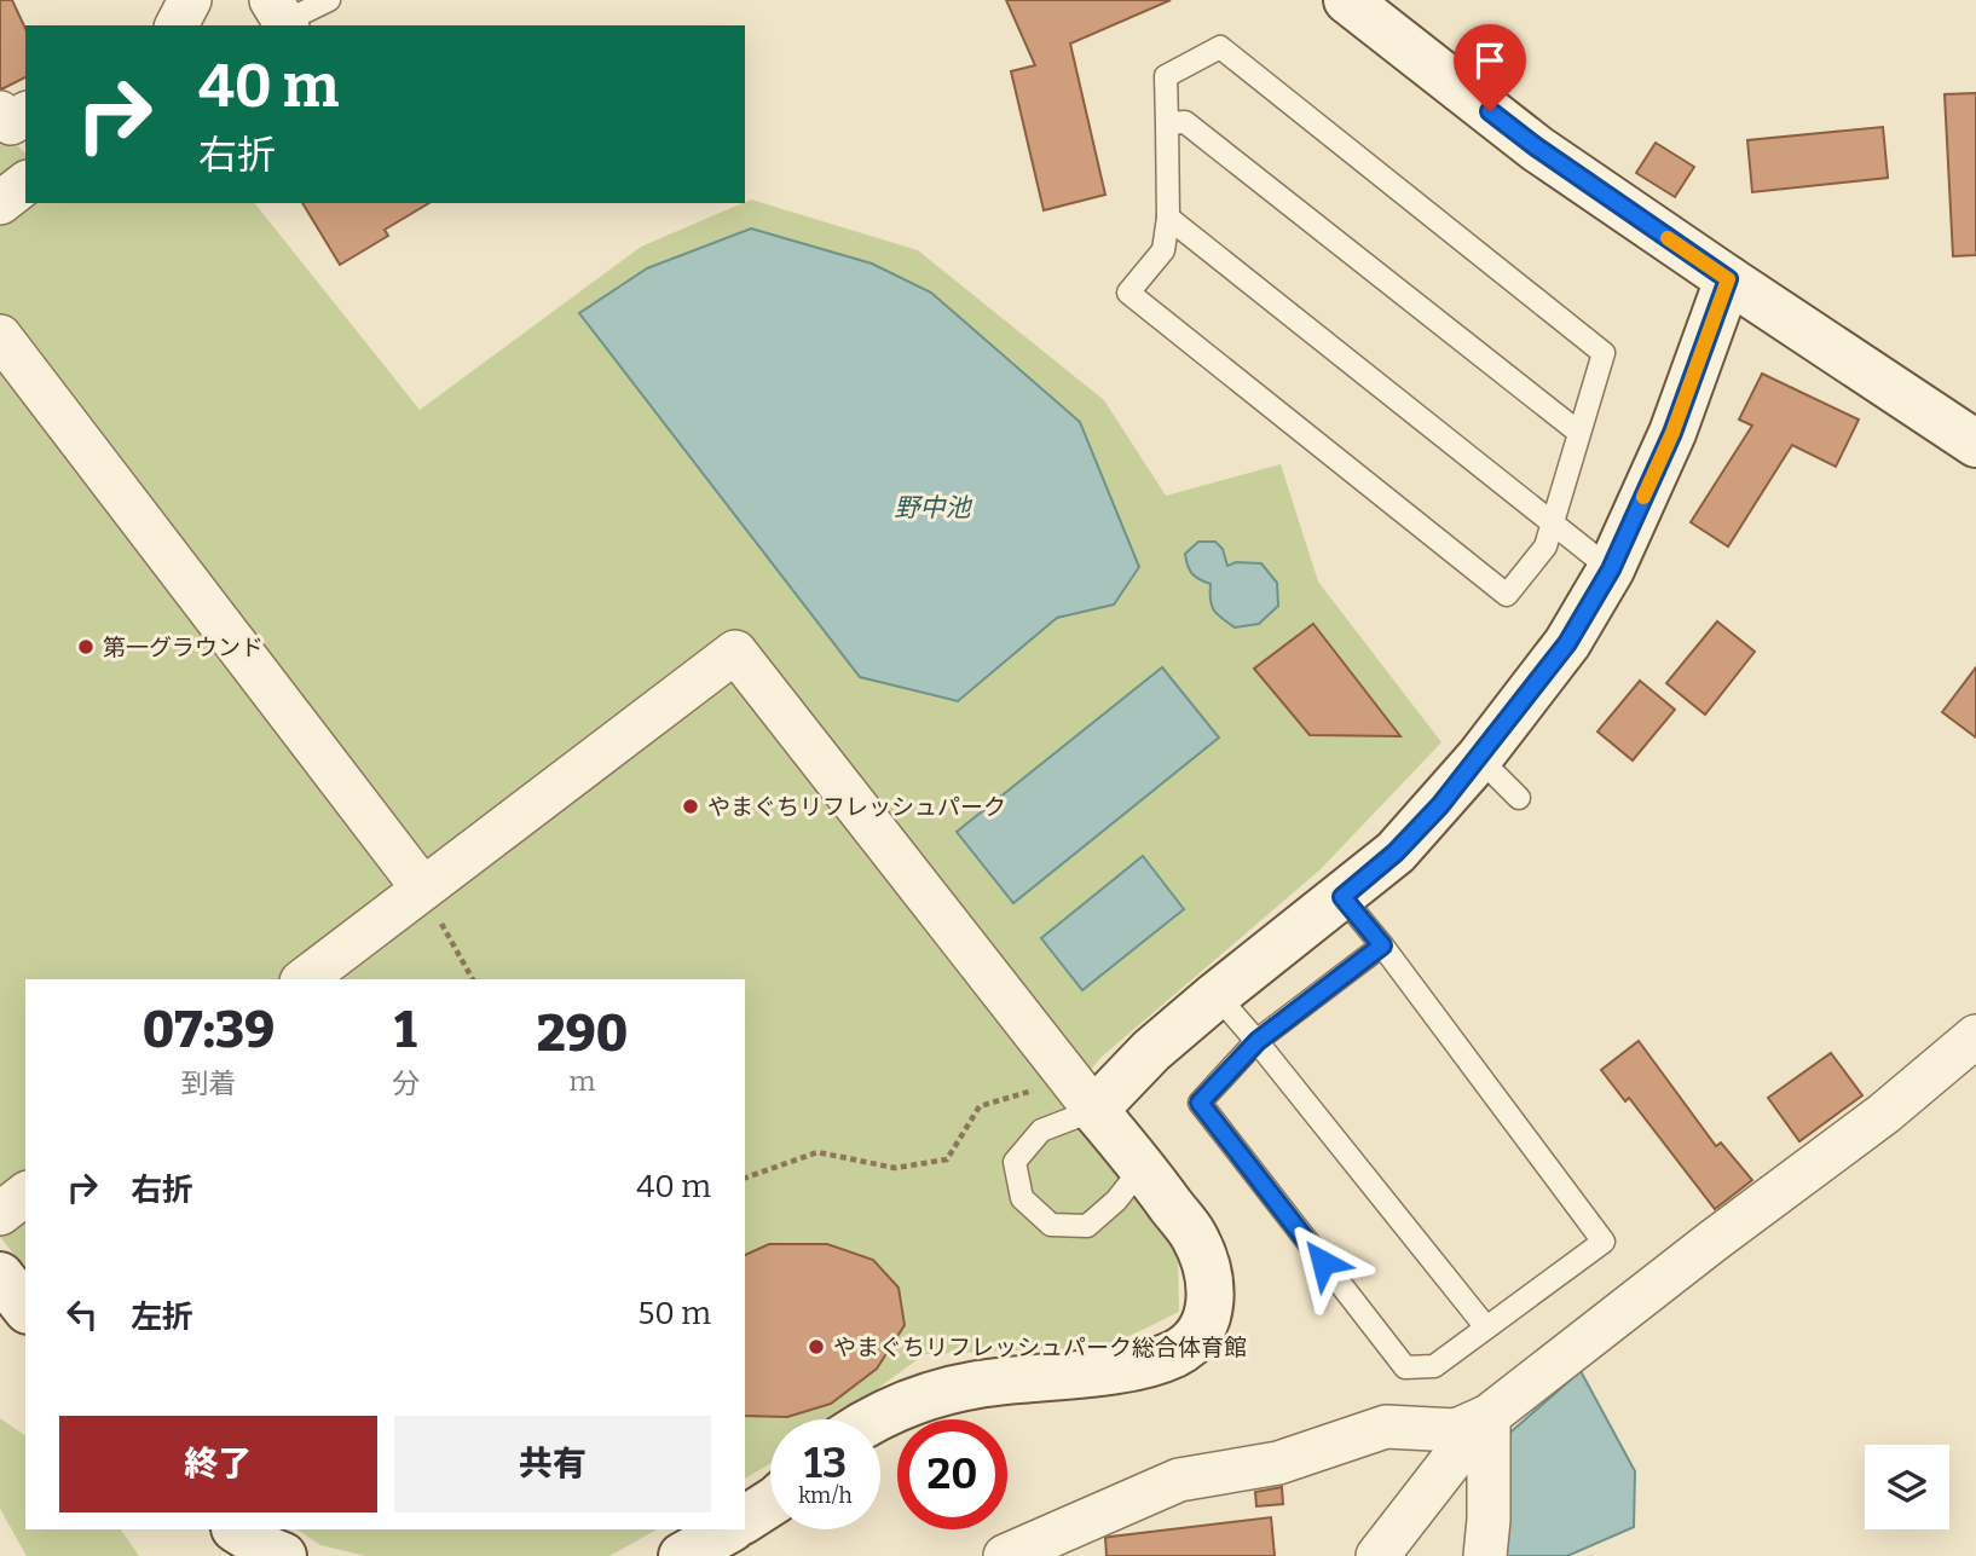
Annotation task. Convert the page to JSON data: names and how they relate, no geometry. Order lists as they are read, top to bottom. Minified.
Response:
{"water":["野中池"],"places":["第一グラウンド","やまぐちリフレッシュパーク","やまぐちリフレッシュパーク総合体育館"],"page":{"turn":["40 m","右折"],"eta":["07:39","到着","1","分","290","m"],"list":[{"name":"右折","value":"40 m"},{"name":"左折","value":"50 m"}],"buttons":["終了","共有"],"speed":"13 km/h","limit":"20"}}
